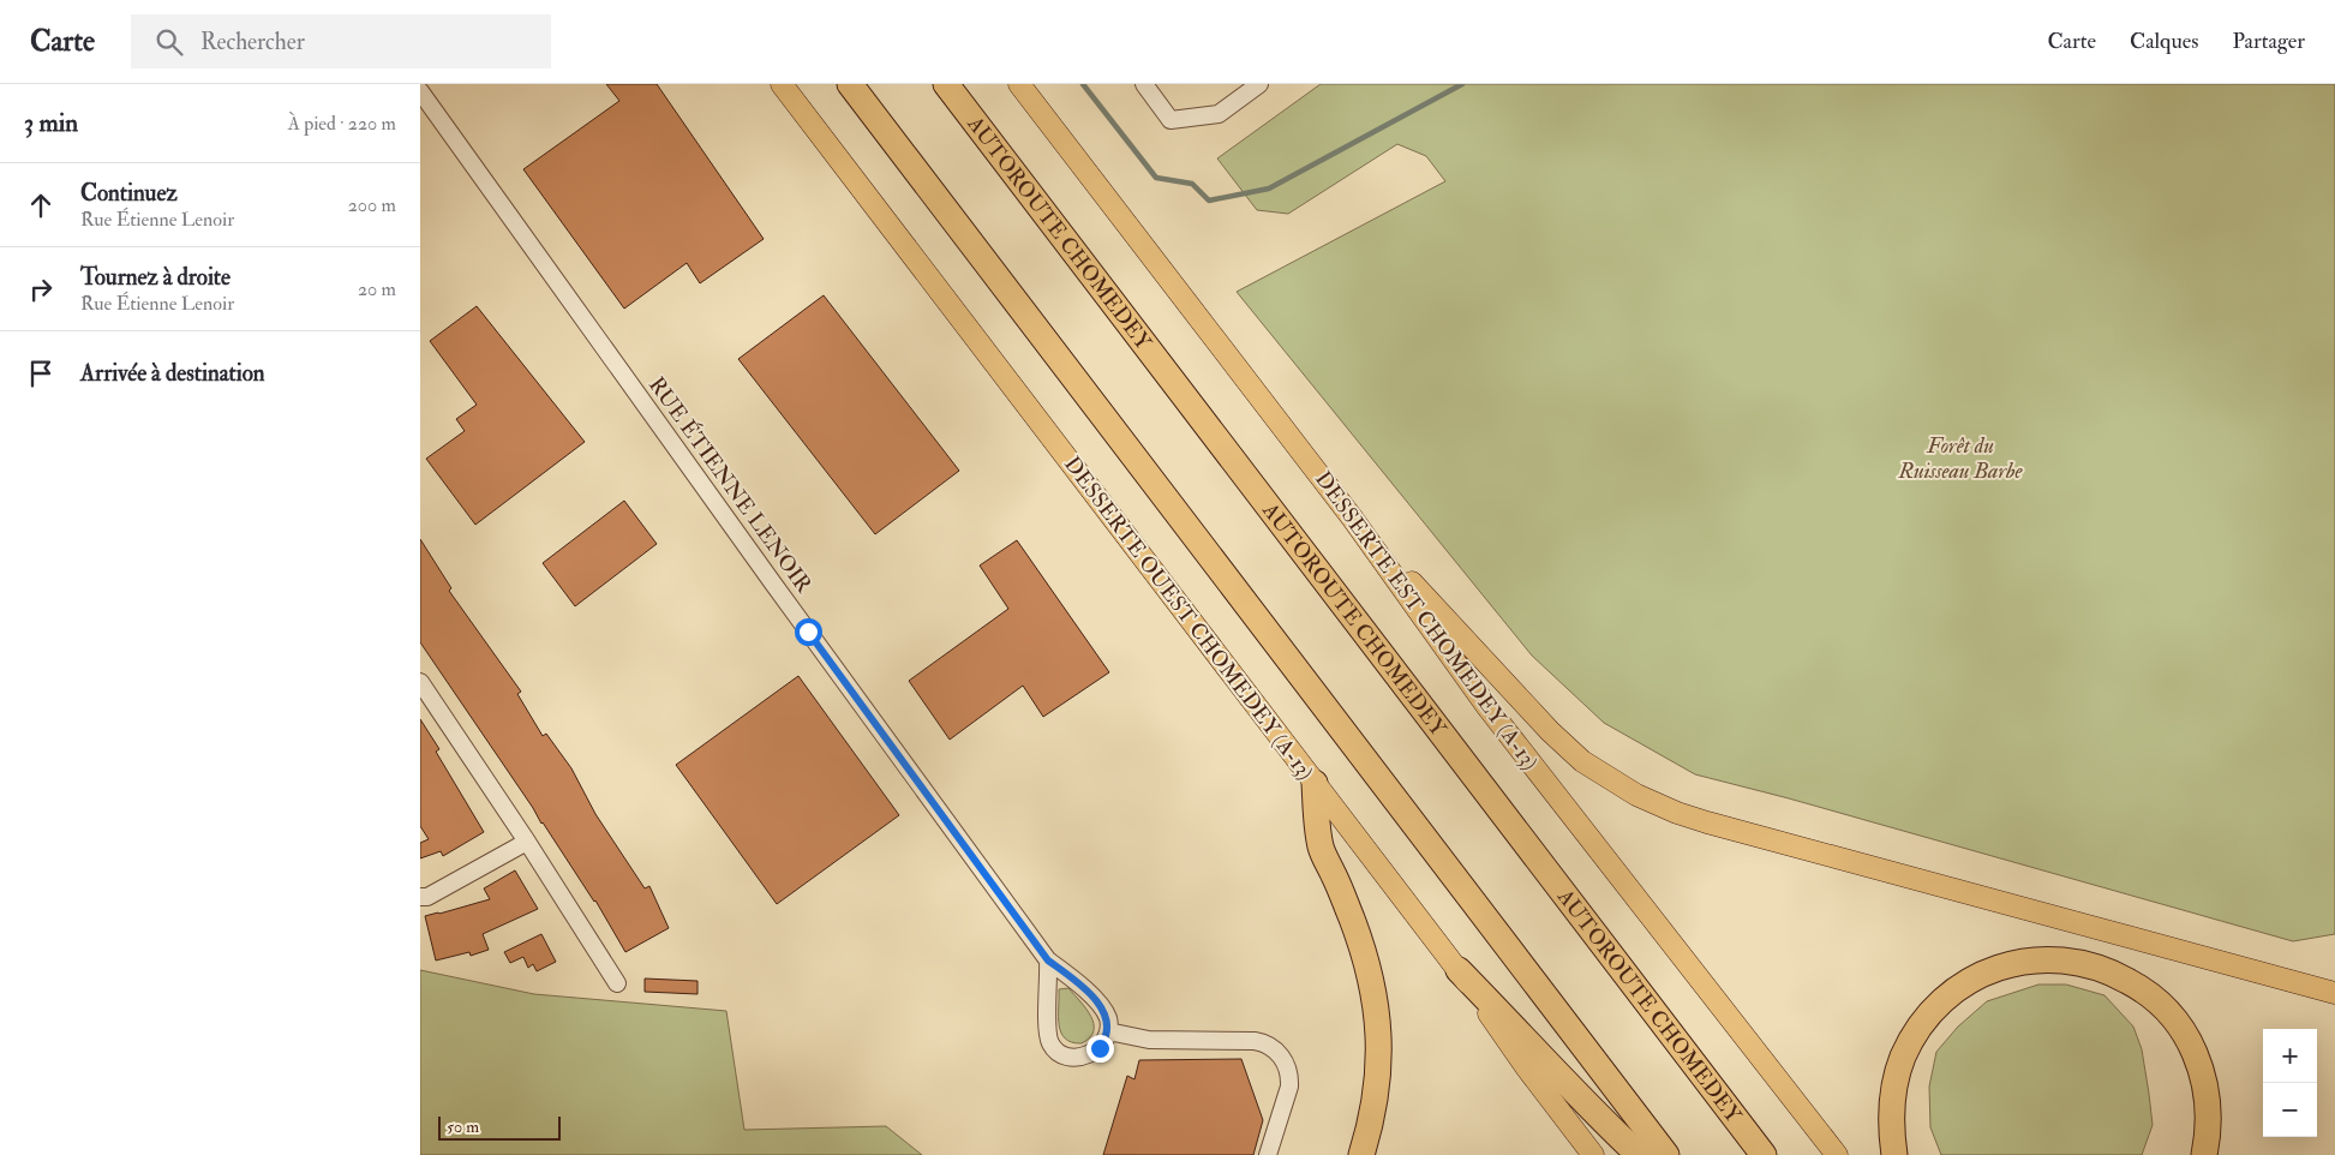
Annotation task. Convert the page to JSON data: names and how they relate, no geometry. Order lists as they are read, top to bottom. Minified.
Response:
{"streets":{"highway":["AUTOROUTE CHOMEDEY"],"main road":["DESSERTE OUEST CHOMEDEY (A-13)","DESSERTE EST CHOMEDEY (A-13)"],"street":["RUE ÉTIENNE LENOIR"]},"parks":["Forêt du Ruisseau Barbe"],"scale_bar":"50 m","page":{"header":"Carte","search":"Rechercher","nav":["Carte","Calques","Partager"],"heading":["3 min","À pied · 220 m"],"list":[["Continuez","Rue Étienne Lenoir","200 m"],["Tournez à droite","Rue Étienne Lenoir","20 m"],"Arrivée à destination"],"map_buttons":["+","−"],"scale":"50 m"}}
